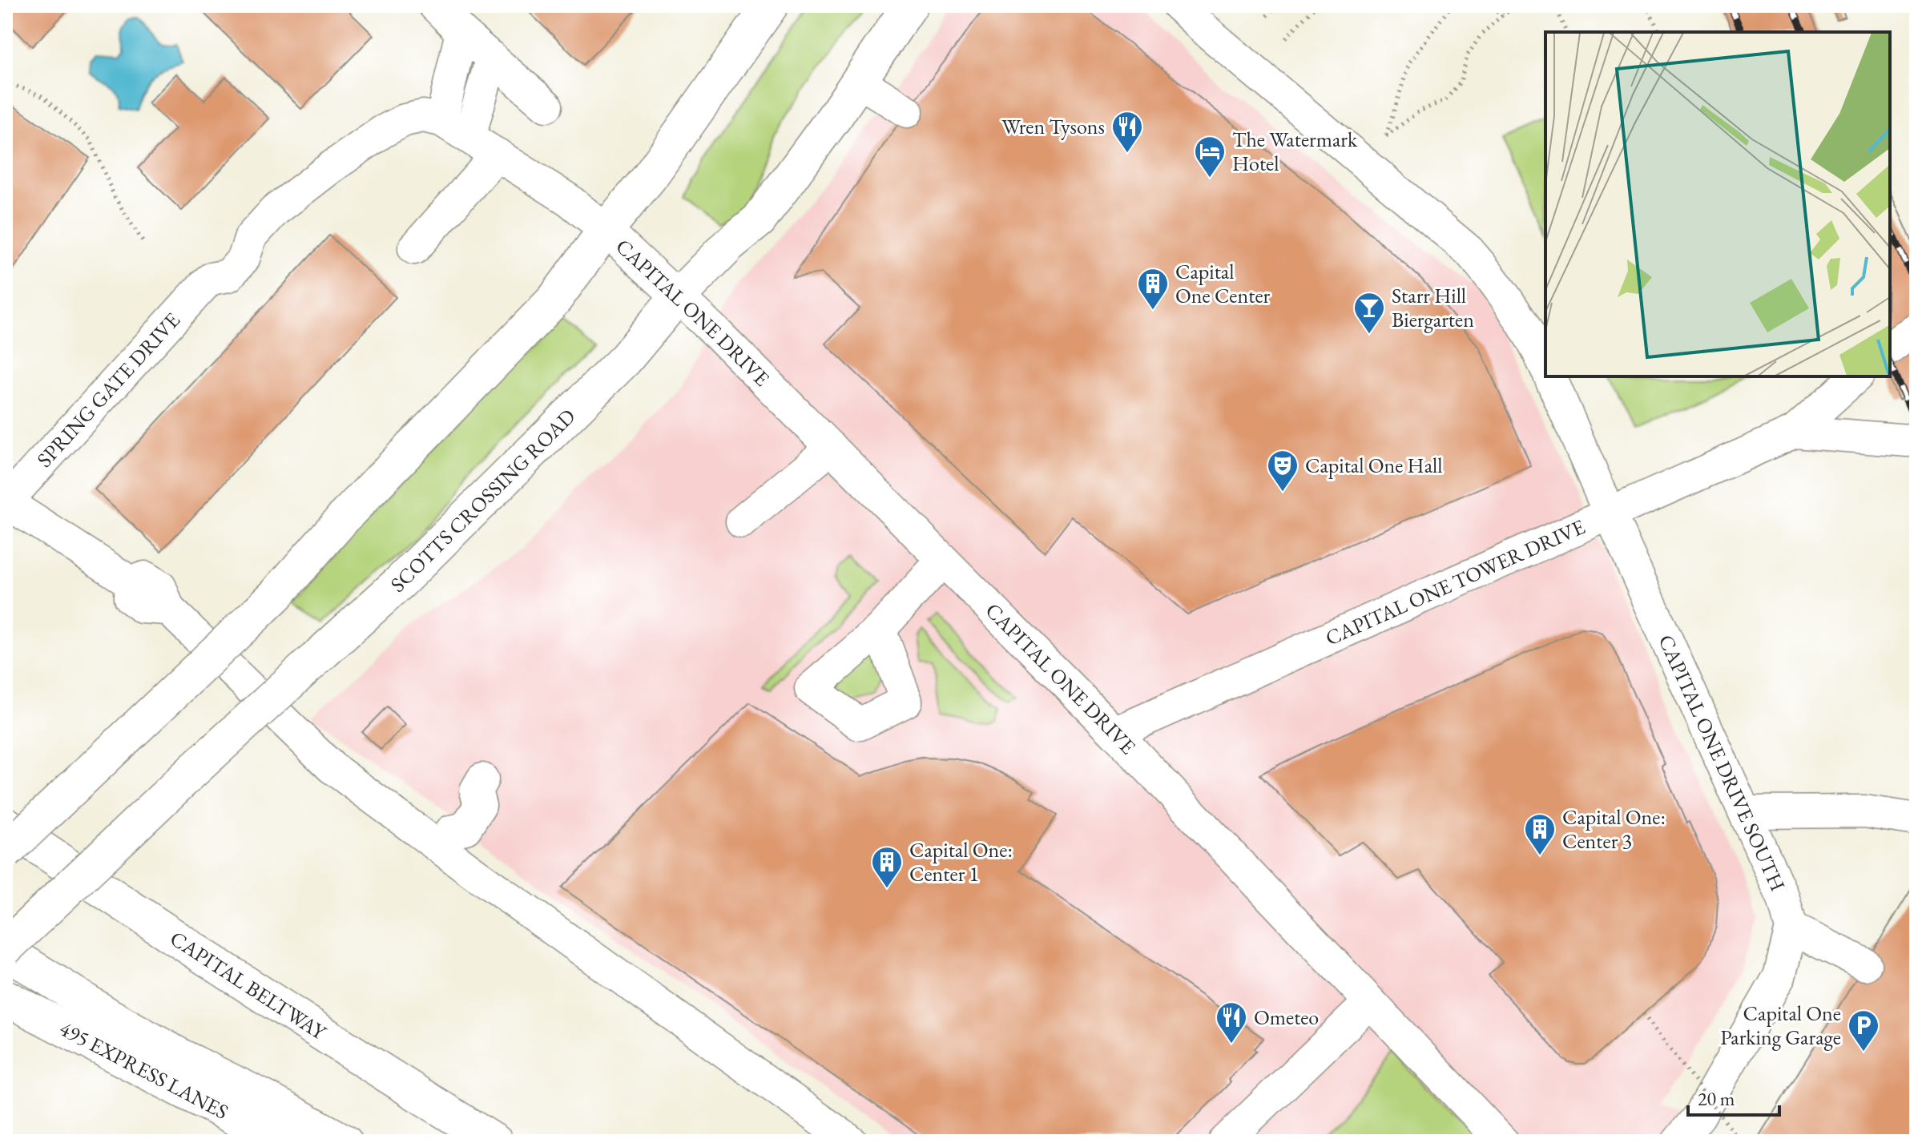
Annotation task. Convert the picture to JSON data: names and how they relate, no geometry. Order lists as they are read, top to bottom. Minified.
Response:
{"streets":{"main road":["SCOTTS CROSSING ROAD","CAPITAL BELTWAY","495 EXPRESS LANES"],"street":["CAPITAL ONE DRIVE","SPRING GATE DRIVE","CAPITAL ONE TOWER DRIVE","CAPITAL ONE DRIVE SOUTH"]},"crossings":[["CAPITAL ONE DRIVE","SPRING GATE DRIVE"],["CAPITAL ONE DRIVE","SCOTTS CROSSING ROAD"],["CAPITAL ONE DRIVE","CAPITAL ONE TOWER DRIVE"],["CAPITAL ONE TOWER DRIVE","CAPITAL ONE DRIVE SOUTH"]],"places":{"restaurant":["Wren Tysons","Ometeo"],"hotel":["The Watermark Hotel"],"building":["Capital One Center","Capital One: Center 3","Capital One: Center 1"],"bar":["Starr Hill Biergarten"],"theatre":["Capital One Hall"],"parking":["Capital One Parking Garage"]},"scale_bar":"20 m"}
